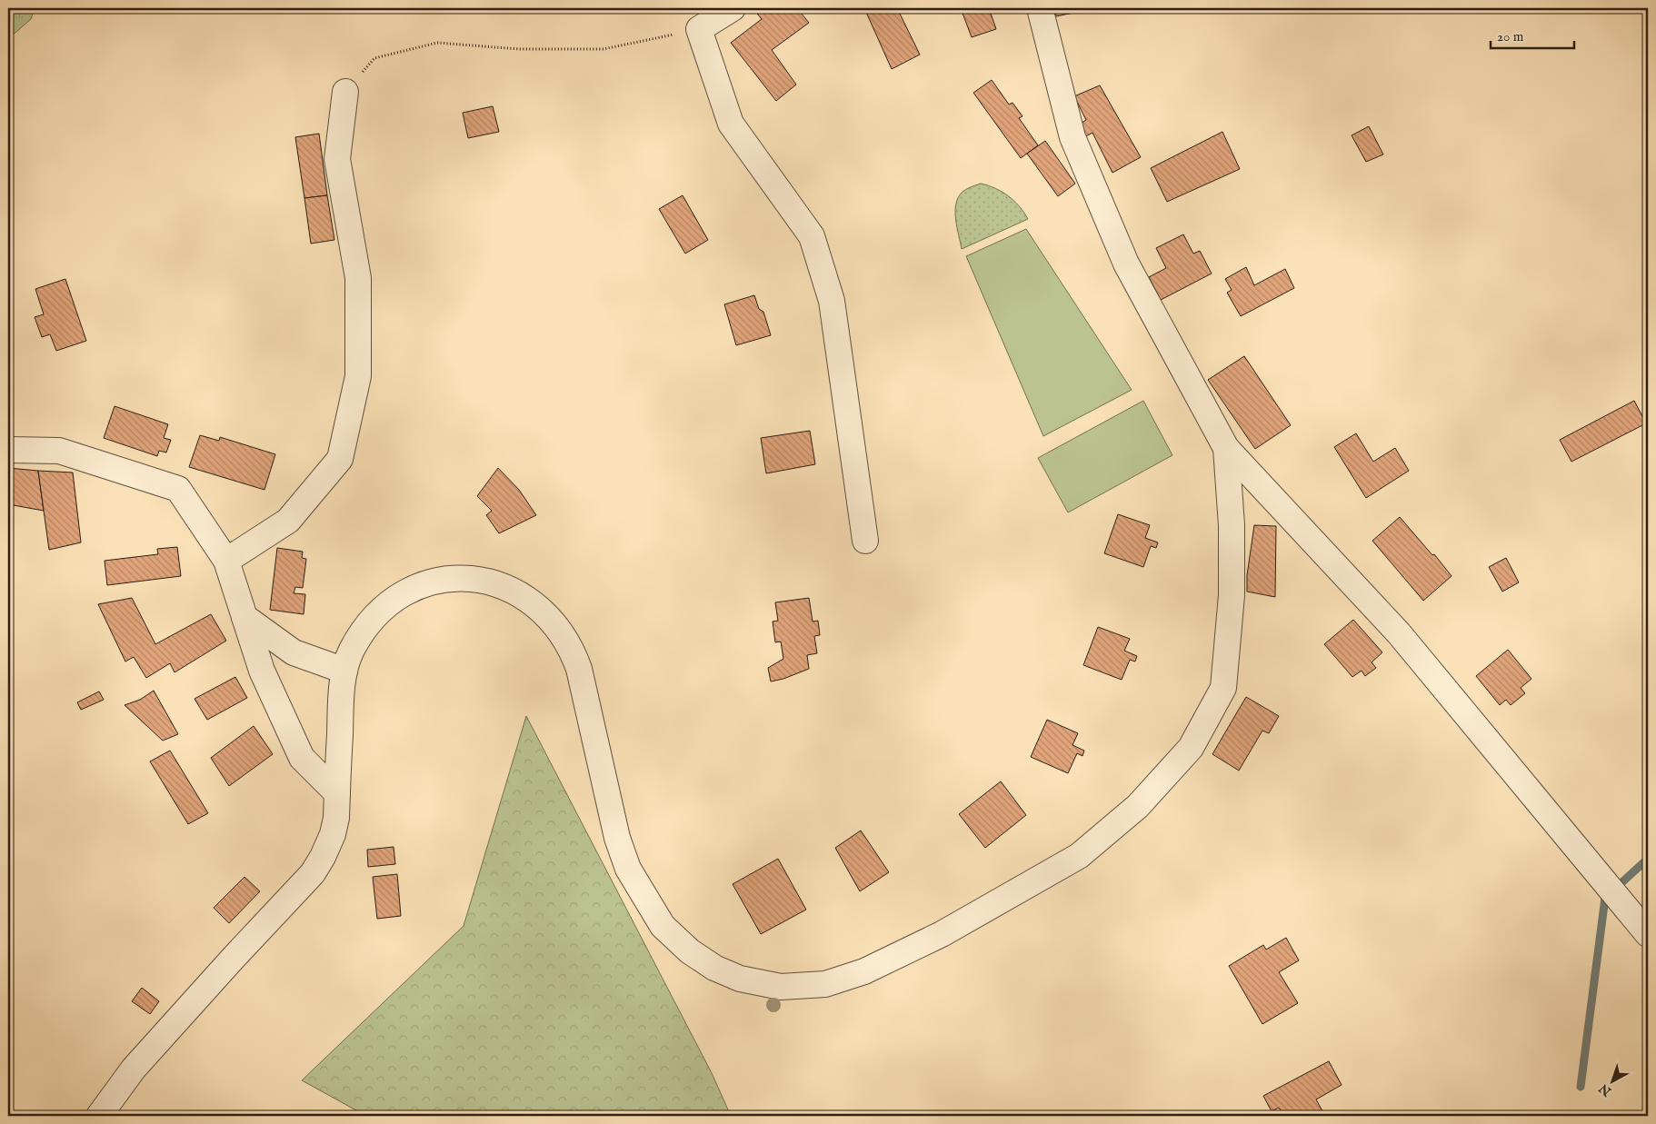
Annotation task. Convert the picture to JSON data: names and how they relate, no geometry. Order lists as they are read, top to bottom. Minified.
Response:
{"scale_bar":"20 m","north":"bottom left"}
